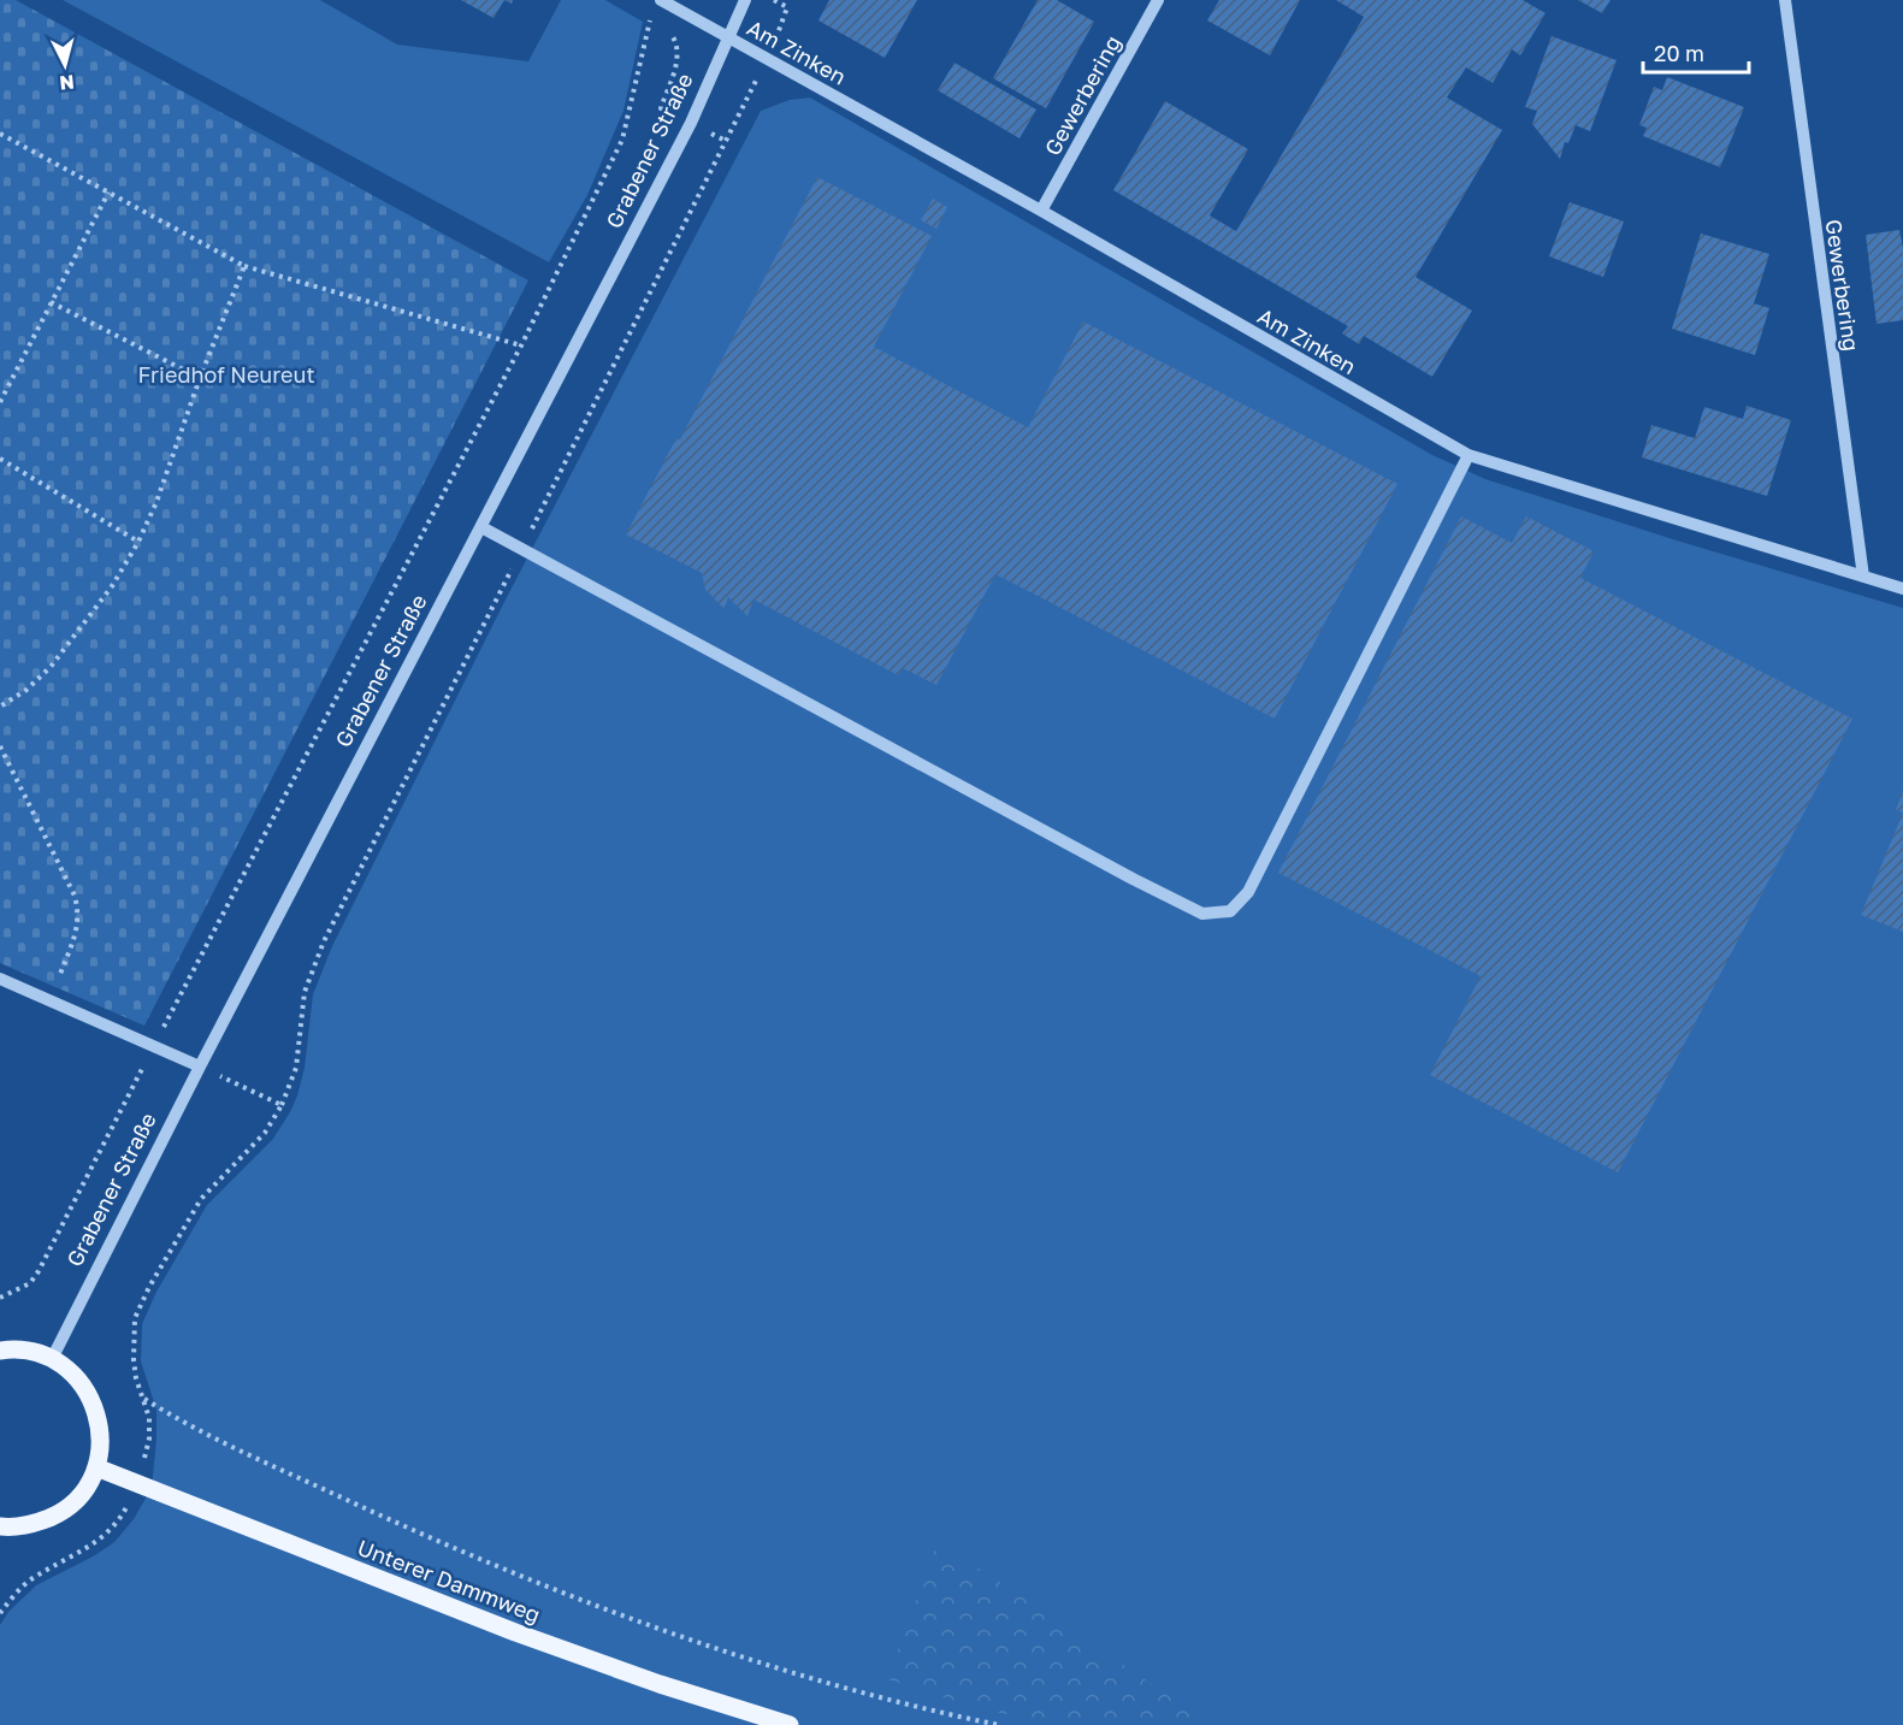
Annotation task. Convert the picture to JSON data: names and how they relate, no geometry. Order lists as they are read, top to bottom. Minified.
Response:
{"streets":{"main road":["Unterer Dammweg"],"street":["Am Zinken","Gewerbering","Grabener Straße"]},"crossings":[["Am Zinken","Gewerbering"],["Am Zinken","Grabener Straße"]],"parks":["Friedhof Neureut"],"scale_bar":"20 m","north":"bottom"}
